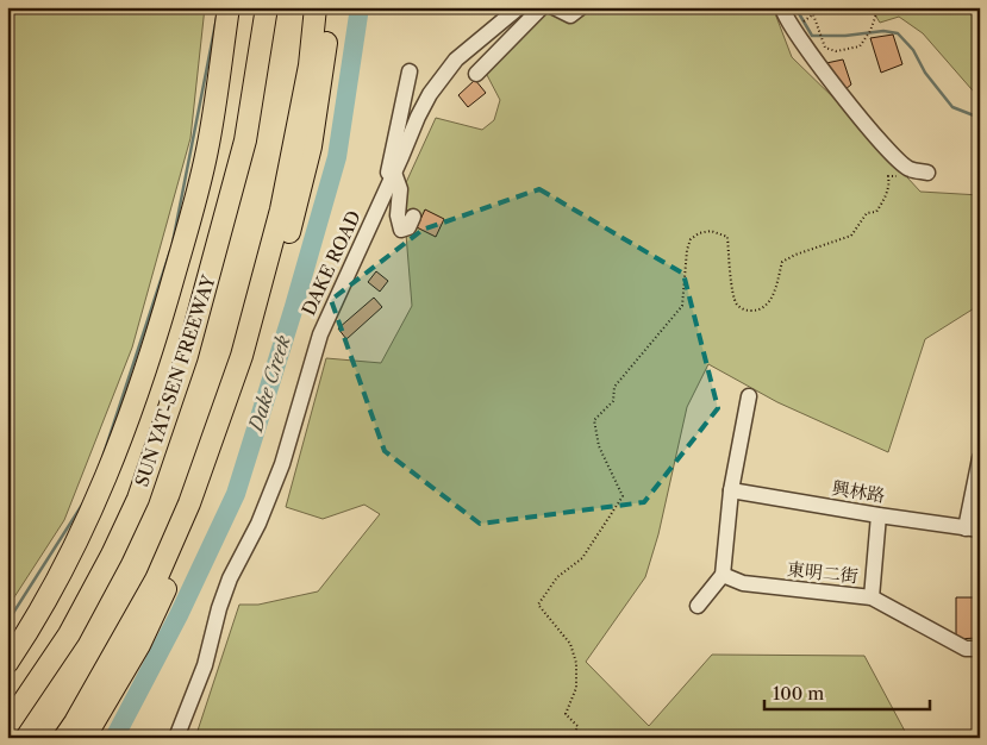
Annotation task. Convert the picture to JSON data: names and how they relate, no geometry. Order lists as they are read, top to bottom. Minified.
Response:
{"streets":{"highway":["SUN YAT-SEN FREEWAY"],"street":["DAKE ROAD","興林路","東明二街"]},"water":["Dake Creek"],"scale_bar":"100 m"}
